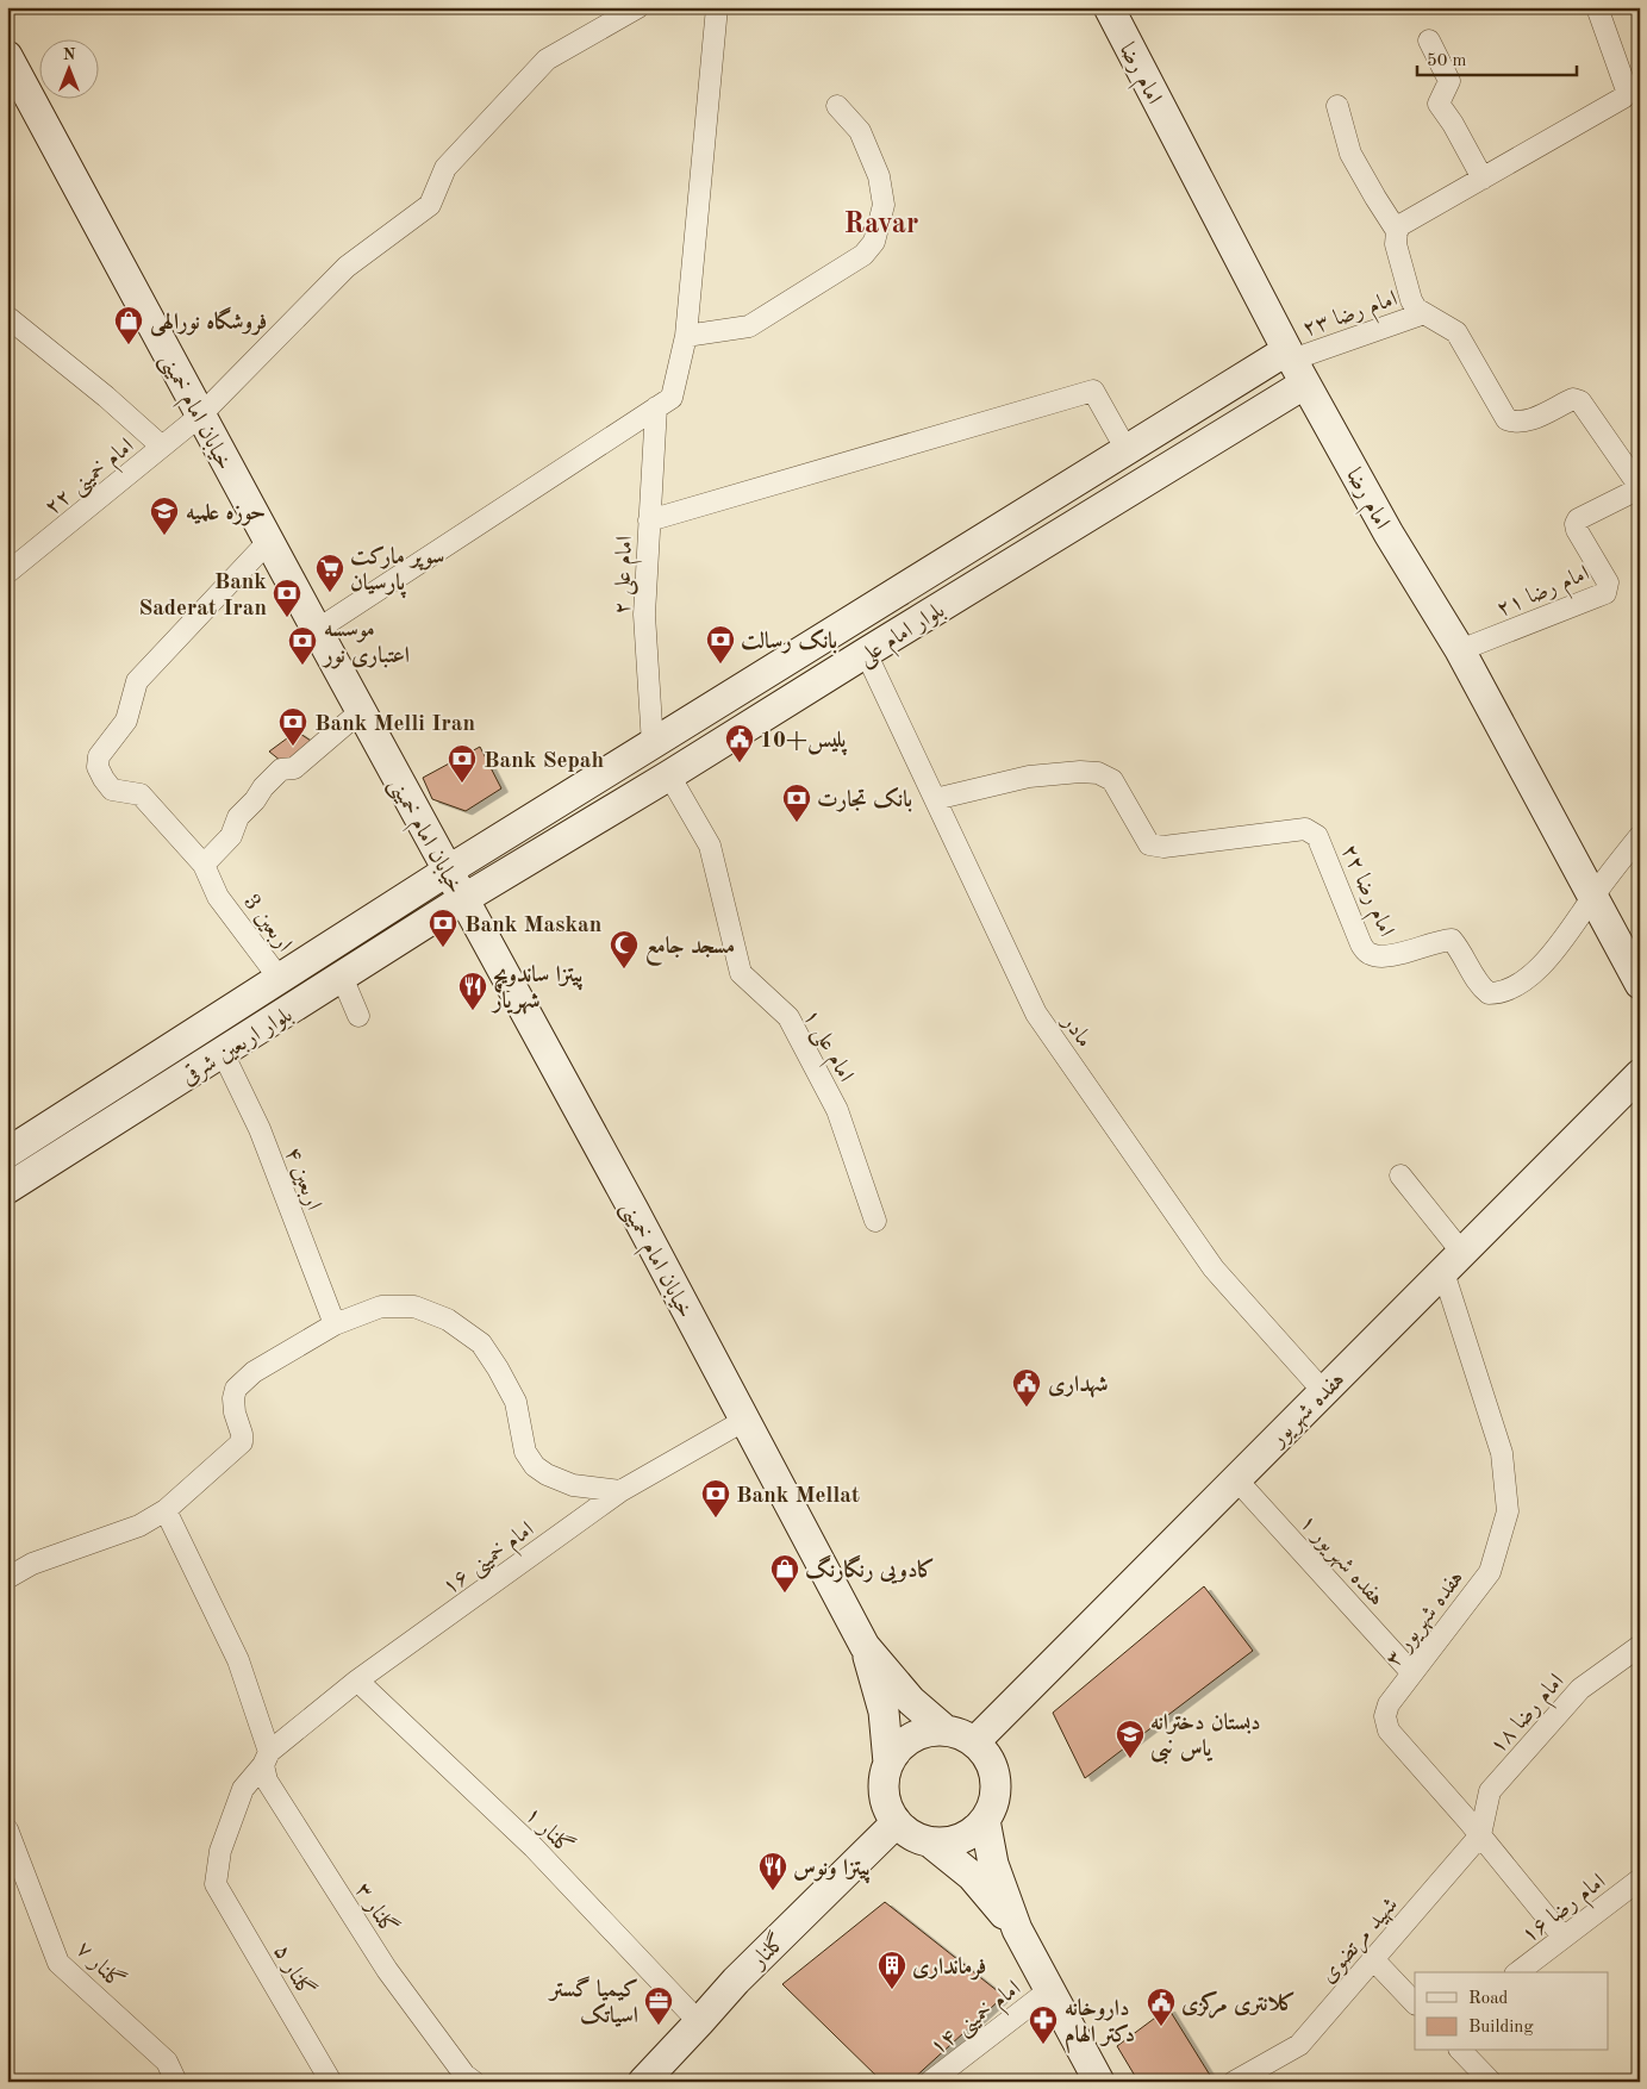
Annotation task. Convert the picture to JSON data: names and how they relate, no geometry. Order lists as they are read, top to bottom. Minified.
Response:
{"streets":{"street":["امام رضا","امام رضا ۲۳","خیابان امام خمینی","امام خمینی ۲۲","امام علی ۲","امام رضا ۲۱","بلوار امام علی","امام رضا ۲۲","اربعین 3","مادر","بلوار اربعین شرقی","امام علی ۱","اربعین ۴","هفده شهریور","امام خمینی ۱۶","هفده شهریور ۱","هفده شهریور ۳","امام رضا ۱۸","گلنار ۱","امام رضا ۱۶","گلنار ۳","شهید مرتضوی","گلنار","گلنار ۷","گلنار ۵","امام خمینی ۱۴"]},"crossings":[["امام رضا","امام رضا ۲۳"],["امام رضا","امام رضا ۲۱"],["امام رضا","بلوار امام علی"],["امام رضا","امام رضا ۲۲"],["امام رضا ۲۳","بلوار امام علی"],["خیابان امام خمینی","امام خمینی ۲۲"],["خیابان امام خمینی","بلوار امام علی"],["خیابان امام خمینی","اربعین 3"],["خیابان امام خمینی","بلوار اربعین شرقی"],["خیابان امام خمینی","امام خمینی ۱۶"],["امام علی ۲","بلوار امام علی"],["بلوار امام علی","مادر"],["بلوار امام علی","بلوار اربعین شرقی"],["بلوار امام علی","امام علی ۱"],["امام رضا ۲۲","مادر"],["اربعین 3","بلوار اربعین شرقی"],["مادر","هفده شهریور"],["بلوار اربعین شرقی","اربعین ۴"],["هفده شهریور","هفده شهریور ۱"],["هفده شهریور","هفده شهریور ۳"],["هفده شهریور","گلنار"],["امام خمینی ۱۶","گلنار ۱"],["امام خمینی ۱۶","گلنار ۳"],["امام خمینی ۱۶","گلنار ۵"],["هفده شهریور ۱","هفده شهریور ۳"],["هفده شهریور ۳","امام رضا ۱۸"],["هفده شهریور ۳","امام رضا ۱۶"],["هفده شهریور ۳","شهید مرتضوی"],["امام رضا ۱۸","شهید مرتضوی"],["گلنار ۱","گلنار"]],"districts":["Ravar"],"places":{"shop":["فروشگاه نورالهی","کادویی رنگارنگ"],"school or university":["حوزه علمیه","دبستان دخترانه یاس نبی"],"supermarket":["سوپر مارکت پارسیان"],"bank":["Bank Saderat Iran","بانک رسالت","موسسه اعتباری نور","Bank Melli Iran","Bank Sepah","بانک تجارت","Bank Maskan","Bank Mellat"],"public building":["پلیس+10","شهداری","کلانتری مرکزی"],"mosque":["مسجد جامع"],"restaurant":["پیتزا ساندویچ شهریار","پیتزا ونوس"],"building":["فرمانداری"],"office":["کیمیا گستر اسیاتک"],"pharmacy":["داروخانه دکتر الهام"]},"legend":["Road","Building"],"scale_bar":"50 m","north":"top"}
